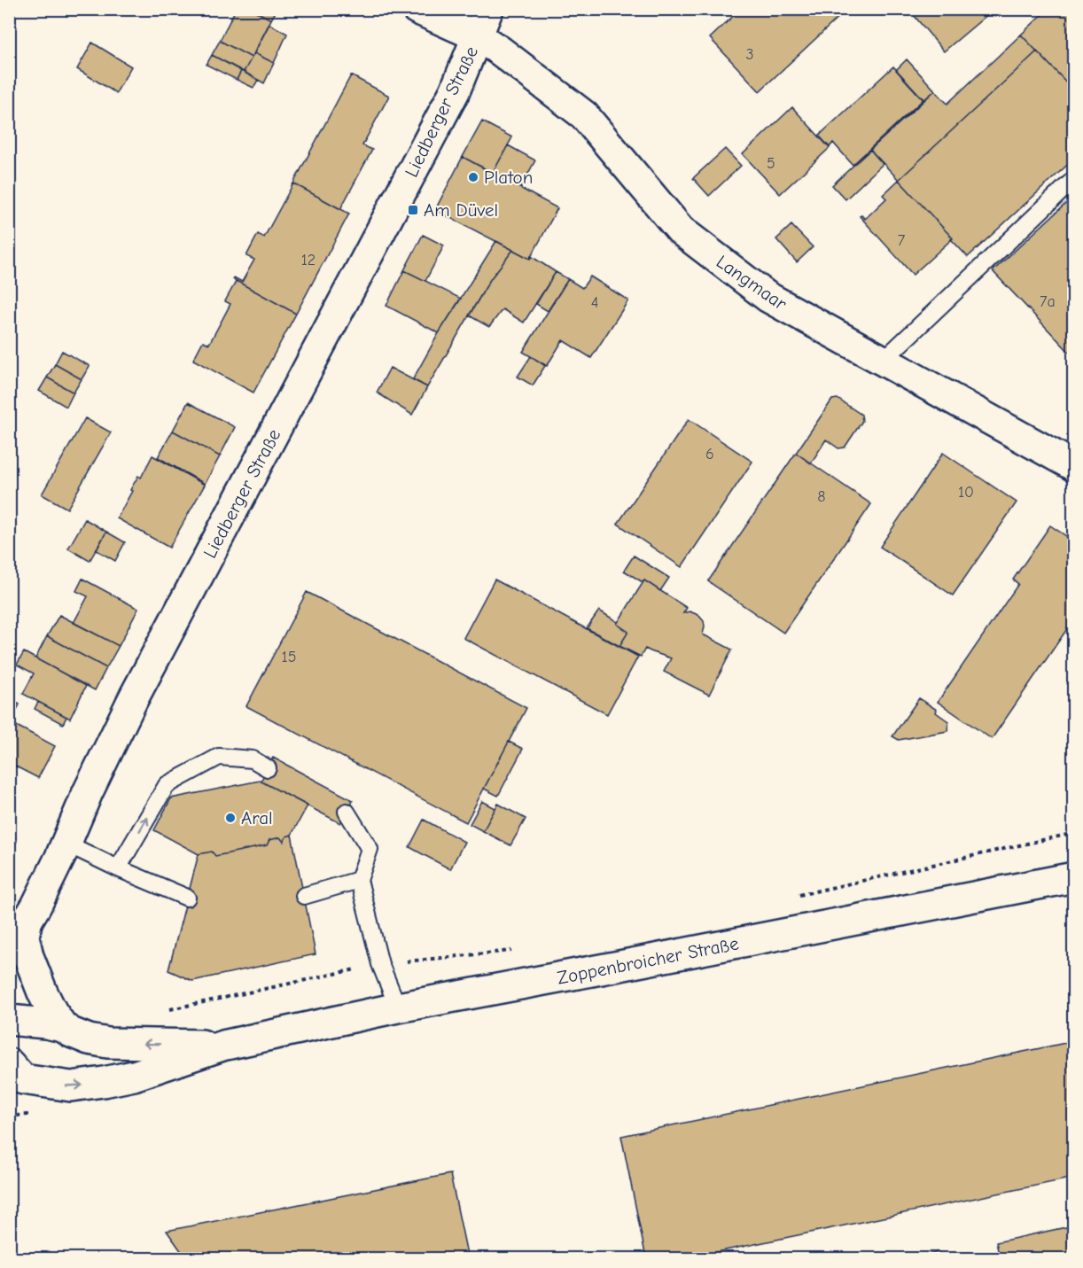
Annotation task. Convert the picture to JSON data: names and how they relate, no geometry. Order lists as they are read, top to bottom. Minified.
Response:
{"streets":{"main road":["Liedberger Straße","Langmaar","Zoppenbroicher Straße"]},"crossings":[["Liedberger Straße","Langmaar"]],"places":{"other":["Platon","Aral"],"transit":["Am Düvel"]},"house_numbers":["3","5","7","12","7a","4","6","10","8","15"]}
